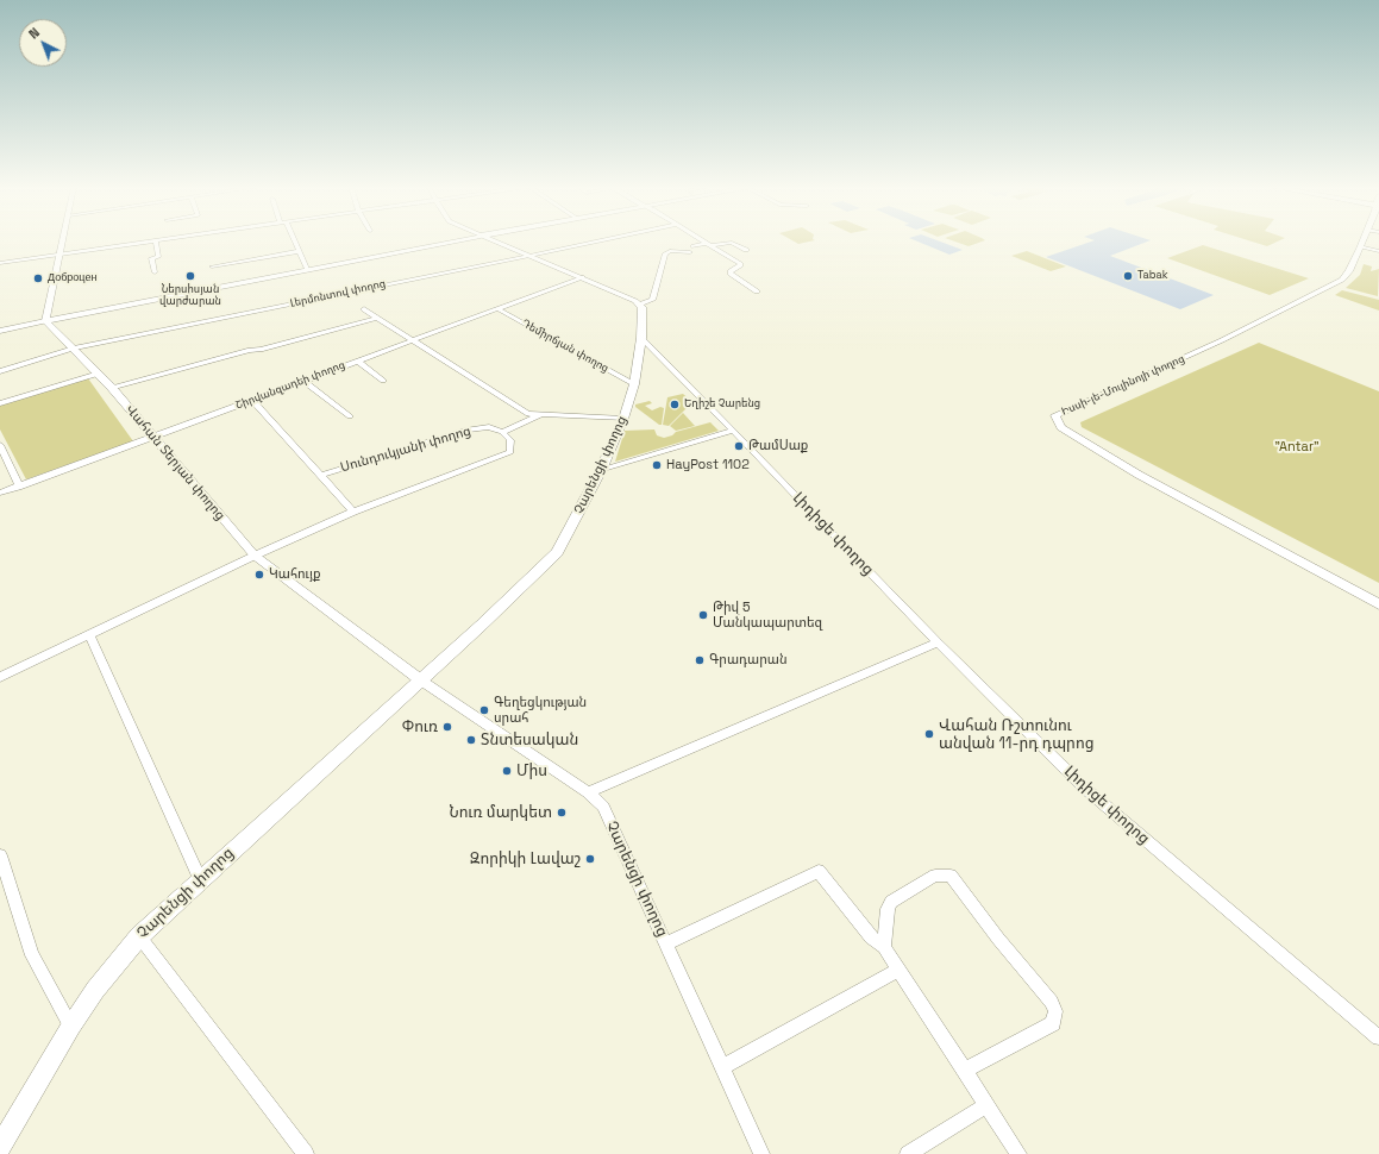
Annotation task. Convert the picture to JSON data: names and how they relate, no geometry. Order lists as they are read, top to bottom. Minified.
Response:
{"streets":{"main road":["Չարենցի փողոց"],"street":["Լերմոնտով փողոց","Դեմիրճյան փողոց","Շիրվանզադեի փողոց","Իսսի-լե-Մուլինոյի փողոց","Սունդուկյանի փողոց","Վահան Տերյան փողոց","Լիդիցե փողոց"]},"crossings":[["Լերմոնտով փողոց","Վահան Տերյան փողոց"],["Դեմիրճյան փողոց","Շիրվանզադեի փողոց"],["Դեմիրճյան փողոց","Չարենցի փողոց"],["Շիրվանզադեի փողոց","Սունդուկյանի փողոց"],["Շիրվանզադեի փողոց","Վահան Տերյան փողոց"],["Սունդուկյանի փողոց","Չարենցի փողոց"],["Վահան Տերյան փողոց","Չարենցի փողոց"],["Չարենցի փողոց","Լիդիցե փողոց"]],"parks":["\"Antar\""],"places":["Ներսիսյան վարժարան","Tabak","Доброцен","Եղիշե Չարենց","ԹամՍաք","HayPost 1102","Կահույք","Թիվ 5 Մանկապարտեզ","Գրադարան","Գեղեցկության սրահ","Փուռ","Վահան Ռշտունու անվան 11-րդ դպրոց","Տնտեսական","Միս","Նուռ մարկետ","Զորիկի Լավաշ"],"north":"top left"}
